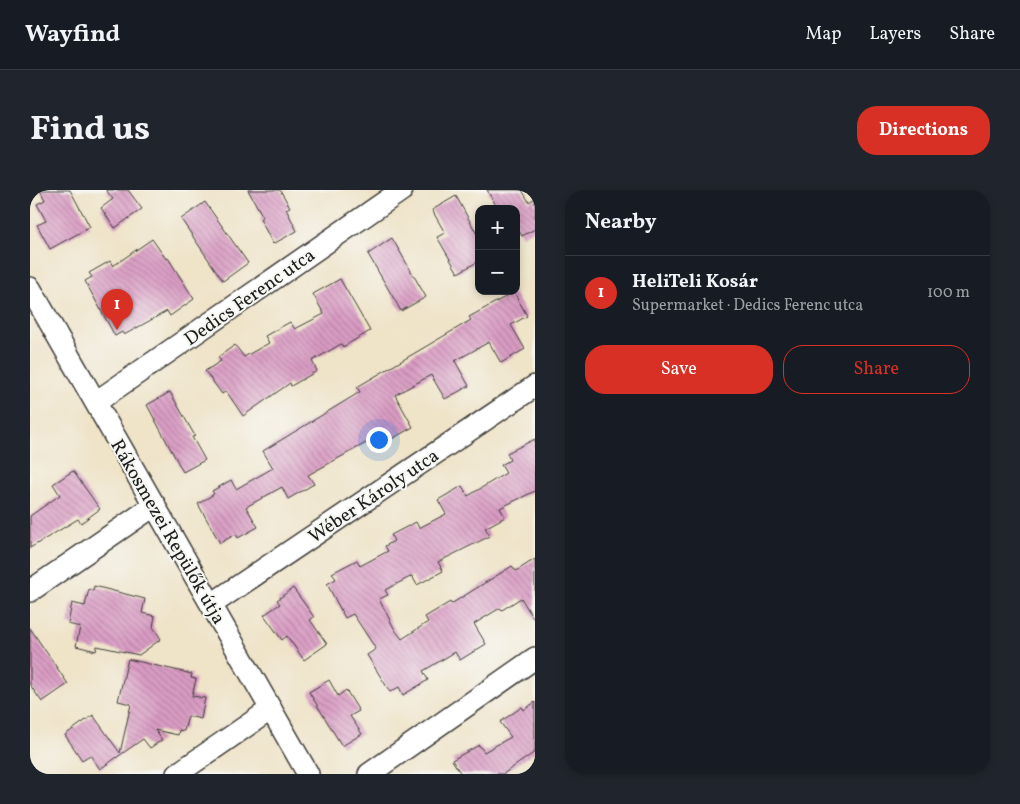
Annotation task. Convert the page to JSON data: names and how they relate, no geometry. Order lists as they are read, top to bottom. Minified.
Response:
{"streets":{"street":["Dedics Ferenc utca","Wéber Károly utca","Rákosmezei Repülők útja"]},"crossings":[["Dedics Ferenc utca","Rákosmezei Repülők útja"],["Wéber Károly utca","Rákosmezei Repülők útja"]],"page":{"header":"Wayfind","nav":["Map","Layers","Share"],"title":"Find us","buttons":["Directions",["Save","Share"]],"heading":"Nearby","map_buttons":["+","−"],"list":[{"mark":"1","name":"HeliTeli Kosár","note":"Supermarket · Dedics Ferenc utca","value":"100 m"}],"pins":"1"}}
